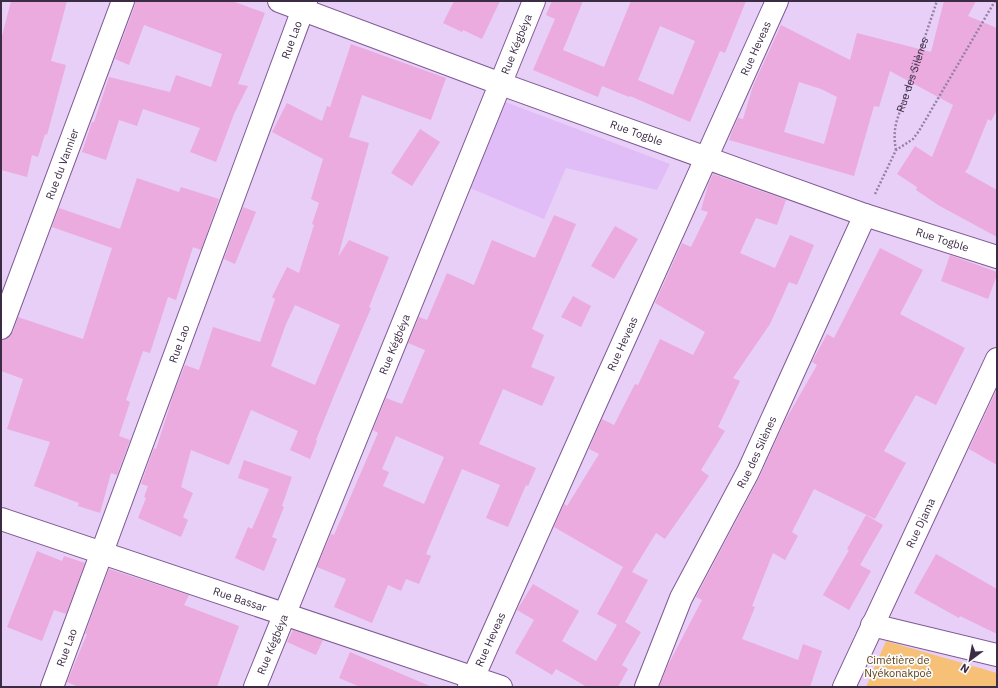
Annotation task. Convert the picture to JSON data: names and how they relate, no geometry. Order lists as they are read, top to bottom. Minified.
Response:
{"streets":{"street":["Rue Lao","Rue Kégbéya","Rue Heveas","Rue des Silènes","Rue Togble","Rue du Vannier","Rue Djama","Rue Bassar"]},"crossings":[["Rue Lao","Rue Togble"],["Rue Lao","Rue Bassar"],["Rue Kégbéya","Rue Togble"],["Rue Kégbéya","Rue Bassar"],["Rue Heveas","Rue Togble"],["Rue Heveas","Rue Bassar"],["Rue des Silènes","Rue Togble"]],"parks":["Cimétière de Nyékonakpoè"],"north":"bottom left"}
